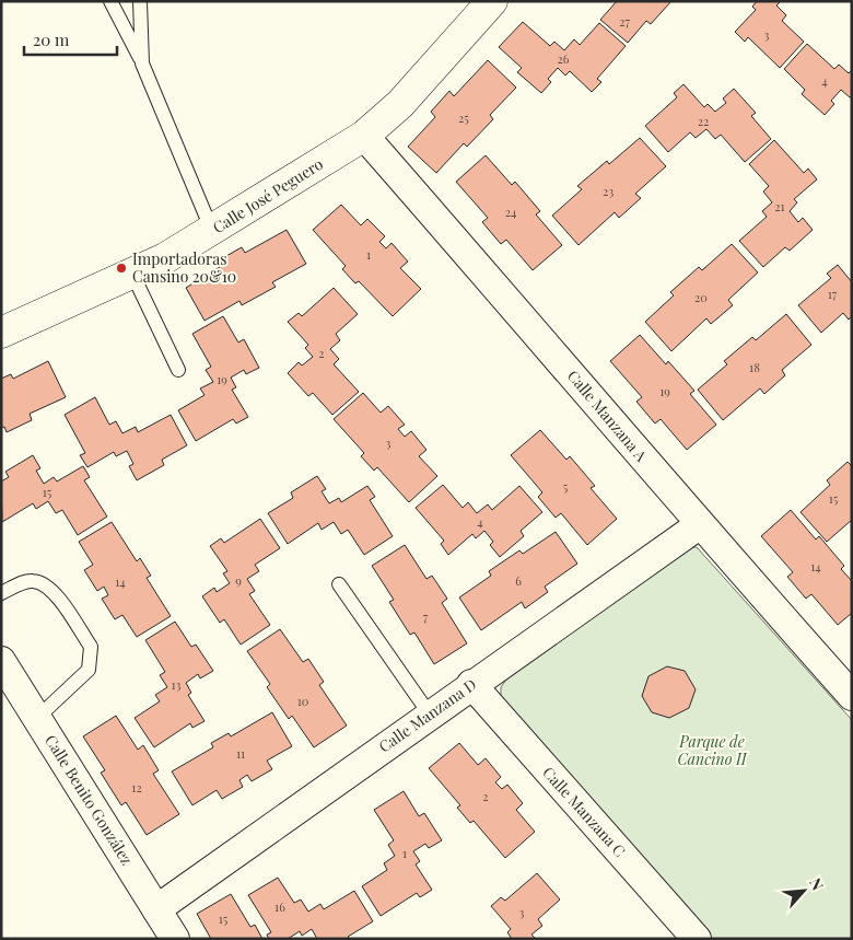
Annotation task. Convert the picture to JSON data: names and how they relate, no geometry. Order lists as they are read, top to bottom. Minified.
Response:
{"streets":{"main road":["Calle José Peguero"],"street":["Calle Manzana A","Calle Manzana D","Calle Benito González","Calle Manzana C"]},"crossings":[["Calle José Peguero","Calle Manzana A"],["Calle Manzana A","Calle Manzana D"],["Calle Manzana D","Calle Benito González"],["Calle Manzana D","Calle Manzana C"]],"parks":["Parque de Cancino II"],"places":["Importadoras Cansino 20&10"],"house_numbers":["27","3","26","4","25","22","23","21","24","1","17","20","2","18","19","19","3","5","15","15","4","14","9","6","14","7","13","10","11","12","2","1","16","3","15"],"scale_bar":"20 m","north":"top right"}
